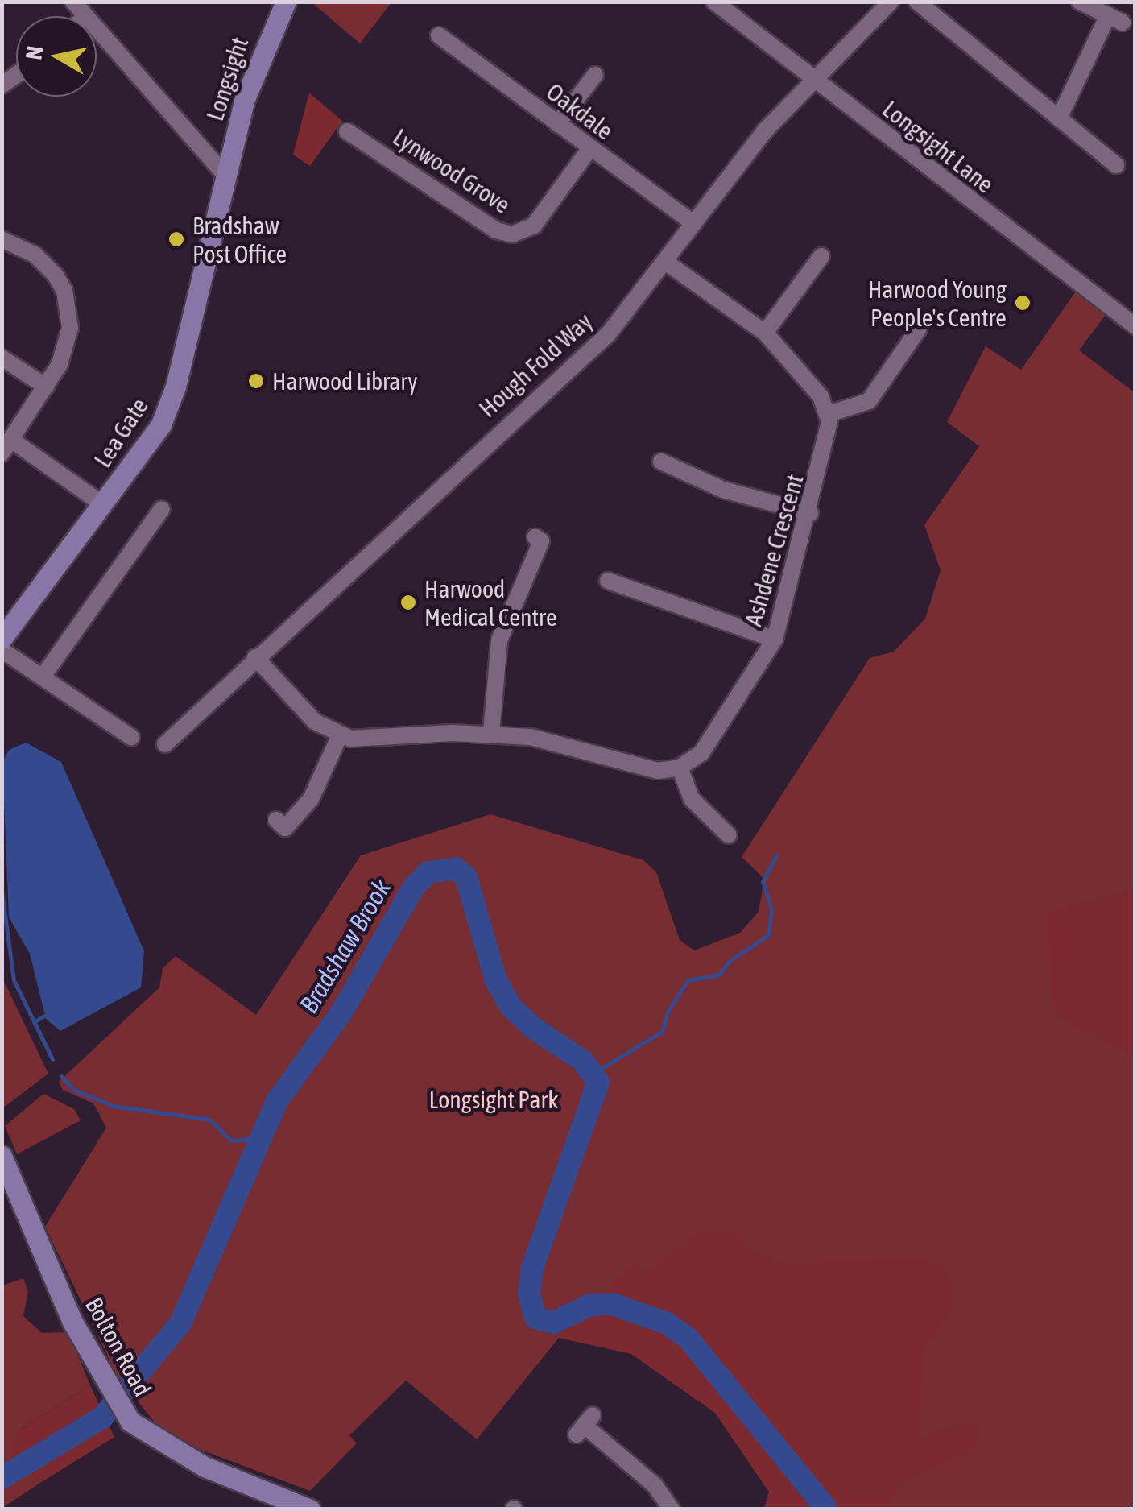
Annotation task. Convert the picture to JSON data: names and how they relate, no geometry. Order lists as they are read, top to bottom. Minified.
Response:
{"streets":{"main road":["Longsight","Lea Gate","Bolton Road"],"street":["Oakdale","Longsight Lane","Lynwood Grove","Hough Fold Way","Ashdene Crescent"]},"crossings":[["Longsight","Lea Gate"],["Oakdale","Lynwood Grove"],["Oakdale","Hough Fold Way"],["Longsight Lane","Hough Fold Way"]],"water":["Bradshaw Brook"],"parks":["Longsight Park"],"places":["Bradshaw Post Office","Harwood Young People's Centre","Harwood Library","Harwood Medical Centre"],"north":"left"}
